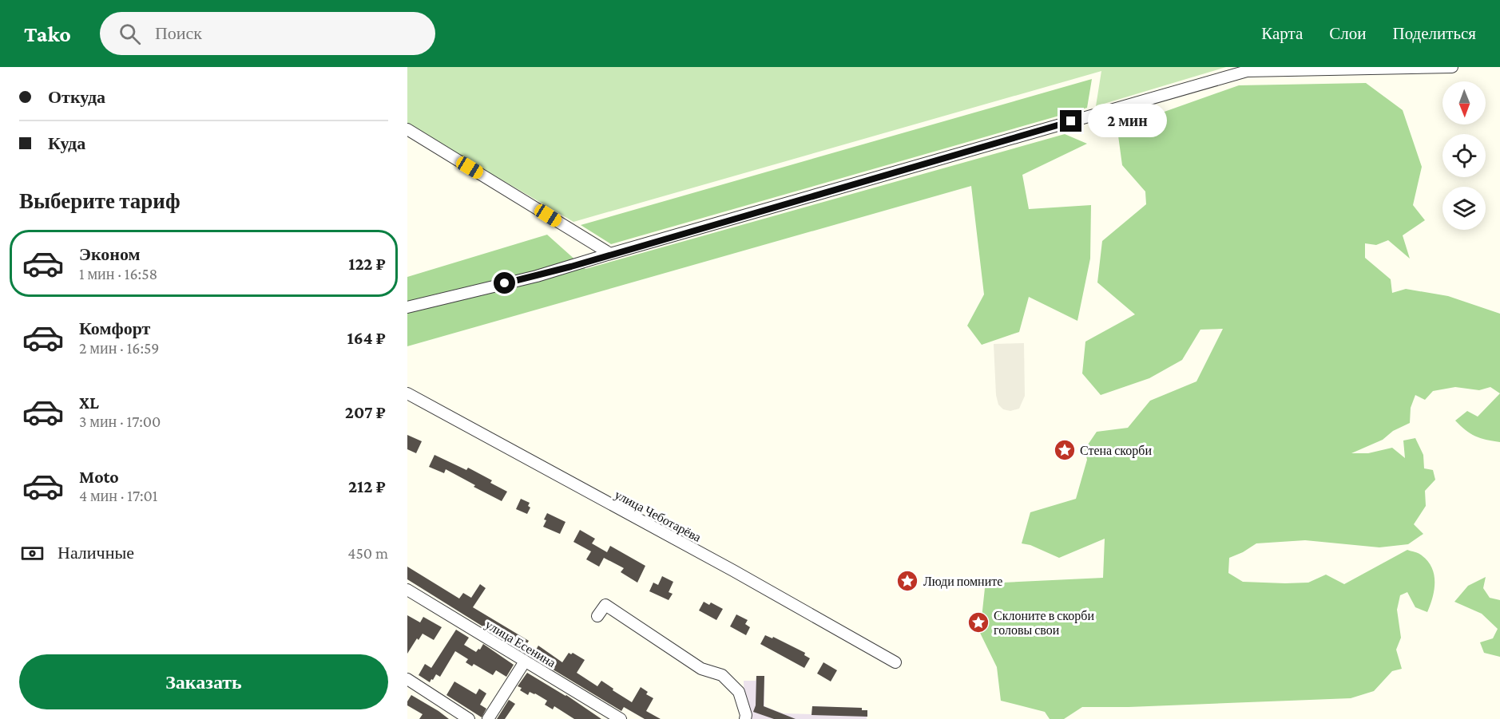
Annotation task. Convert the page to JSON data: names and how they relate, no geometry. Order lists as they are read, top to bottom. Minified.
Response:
{"streets":{"street":["улица Чеботарёва","улица Есенина"]},"places":{"place":["Стена скорби","Люди помните","Склоните в скорби головы свои"]},"north":"bottom","page":{"header":"Tako","search":"Поиск","nav":["Карта","Слои","Поделиться"],"banner":["Откуда","Куда"],"bubble":"2 мин","heading":"Выберите тариф","list":[{"name":"Эконом","note":"1 мин · 16:58","value":"122 ₽"},{"name":"Комфорт","note":"2 мин · 16:59","value":"164 ₽"},{"name":"XL","note":"3 мин · 17:00","value":"207 ₽"},{"name":"Moto","note":"4 мин · 17:01","value":"212 ₽"}],"pay":["Наличные","450 m"],"buttons":"Заказать"}}
